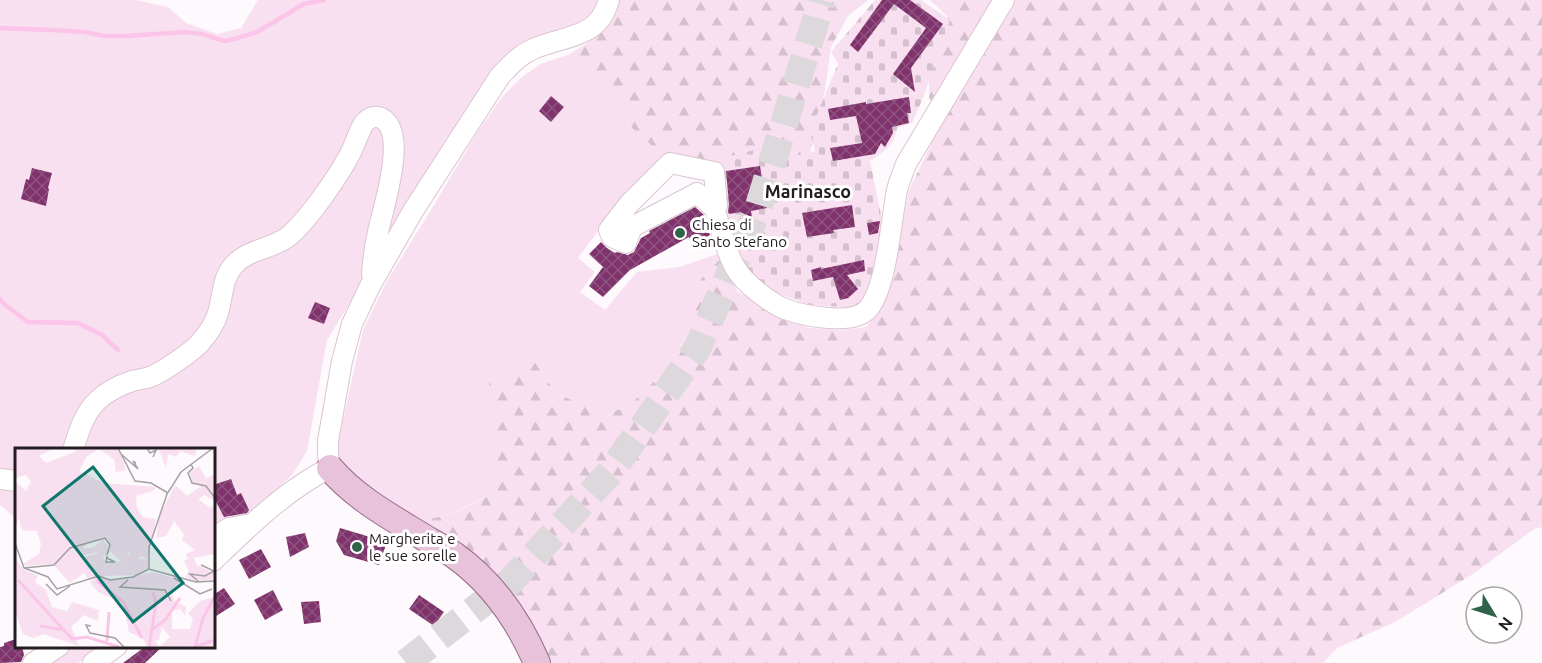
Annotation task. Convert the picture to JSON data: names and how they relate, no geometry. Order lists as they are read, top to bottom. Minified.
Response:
{"districts":["Marinasco"],"places":["Chiesa di Santo Stefano","Margherita e le sue sorelle"],"north":"bottom right"}
